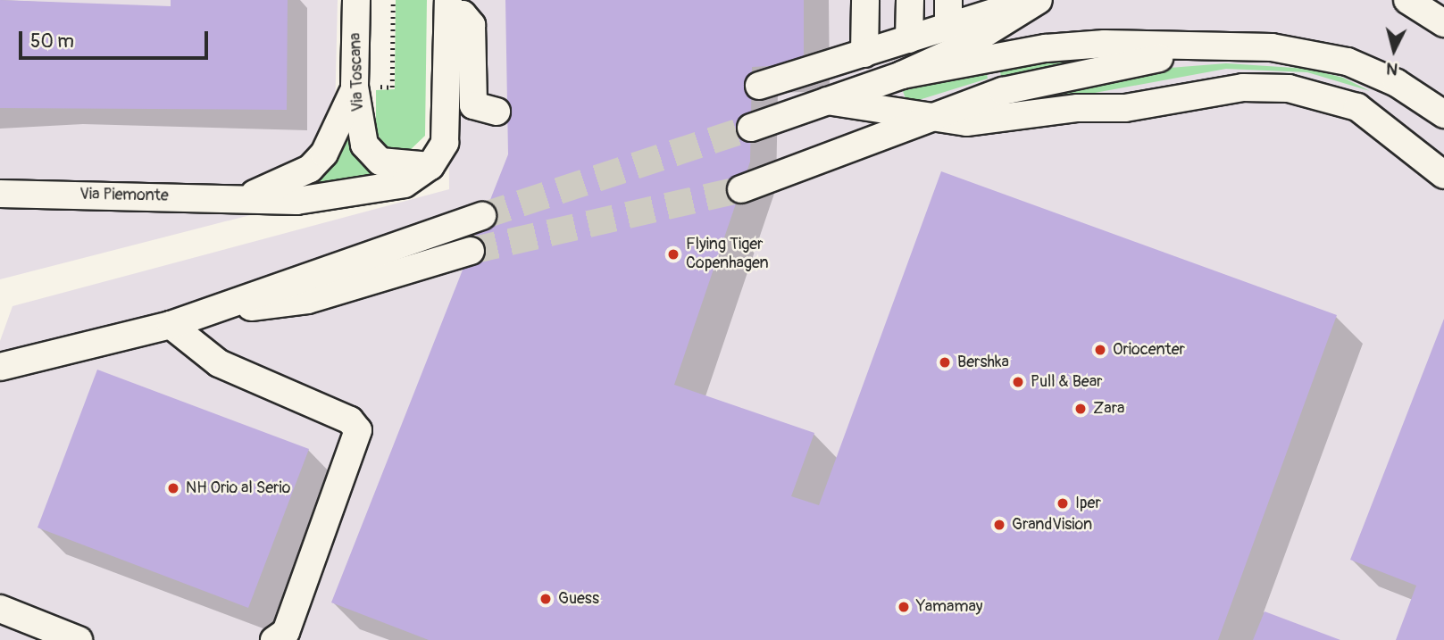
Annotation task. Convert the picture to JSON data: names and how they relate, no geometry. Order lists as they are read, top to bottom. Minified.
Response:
{"streets":{"street":["Via Toscana","Via Piemonte"]},"crossings":[["Via Toscana","Via Piemonte"]],"places":["Flying Tiger Copenhagen","Oriocenter","Bershka","Pull & Bear","Zara","NH Orio al Serio","Iper","GrandVision","Guess","Yamamay"],"scale_bar":"50 m","north":"bottom"}
